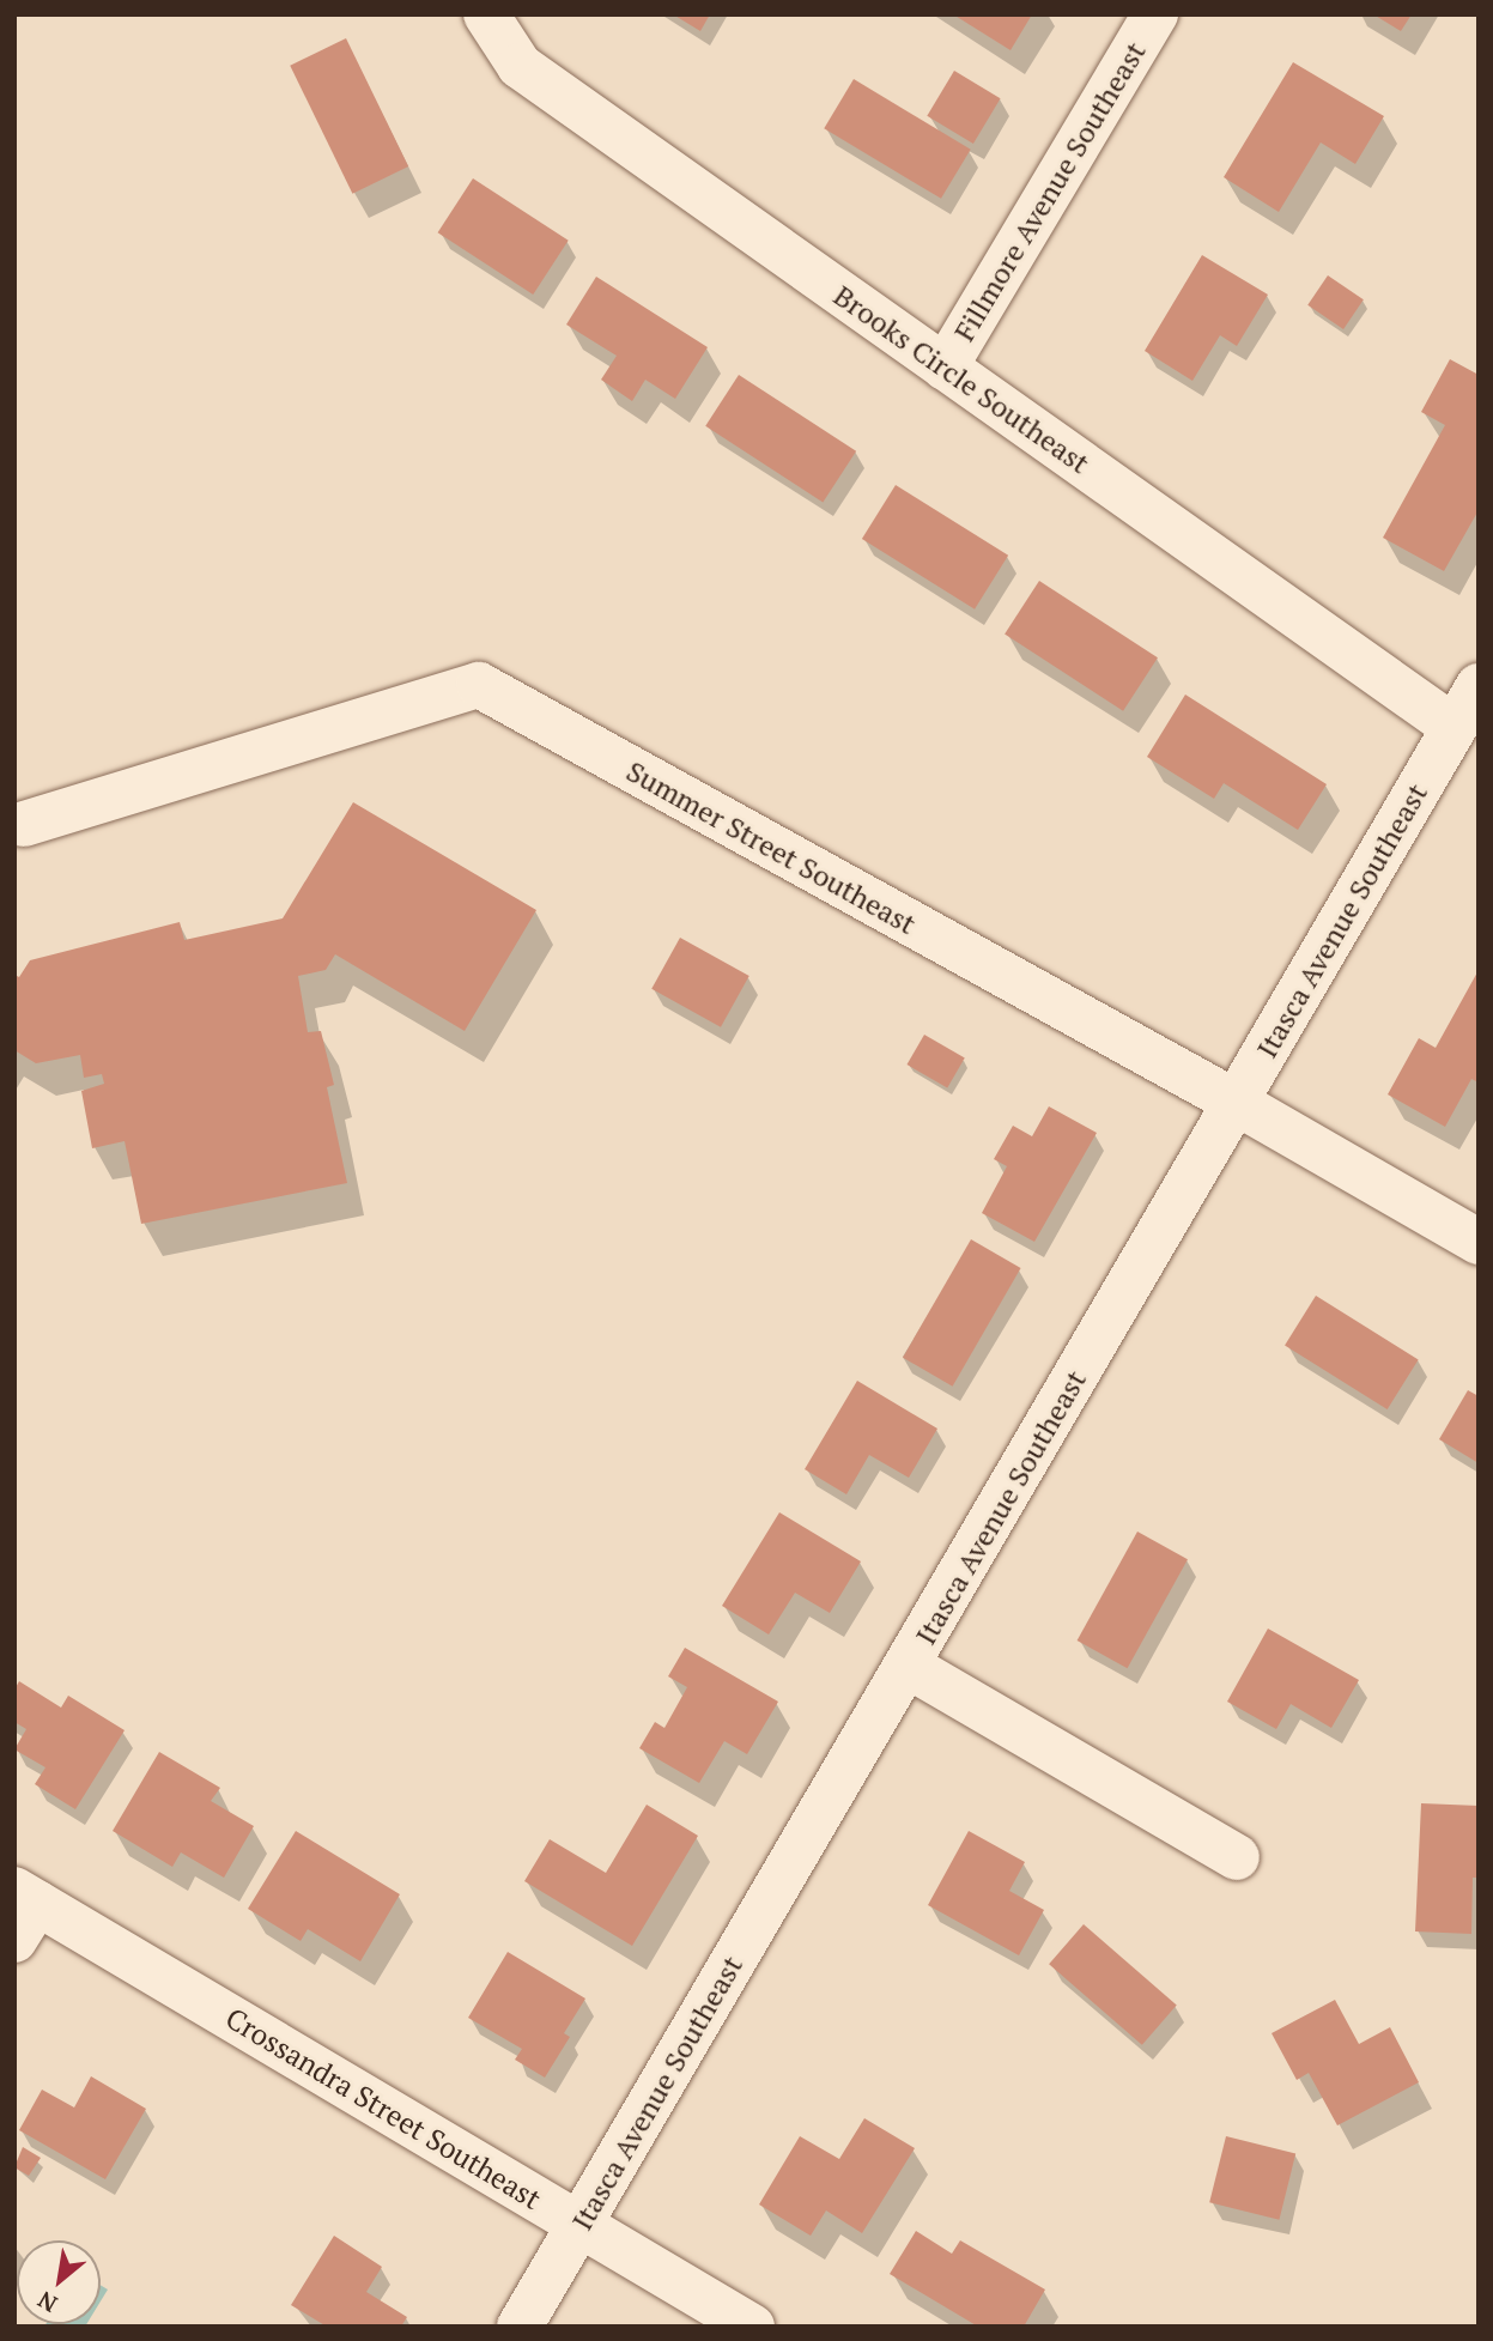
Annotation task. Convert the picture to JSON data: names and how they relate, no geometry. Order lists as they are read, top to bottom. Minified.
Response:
{"streets":{"street":["Fillmore Avenue Southeast","Brooks Circle Southeast","Summer Street Southeast","Itasca Avenue Southeast","Crossandra Street Southeast"]},"crossings":[["Fillmore Avenue Southeast","Brooks Circle Southeast"],["Brooks Circle Southeast","Itasca Avenue Southeast"],["Summer Street Southeast","Itasca Avenue Southeast"],["Itasca Avenue Southeast","Crossandra Street Southeast"]],"north":"bottom left"}
